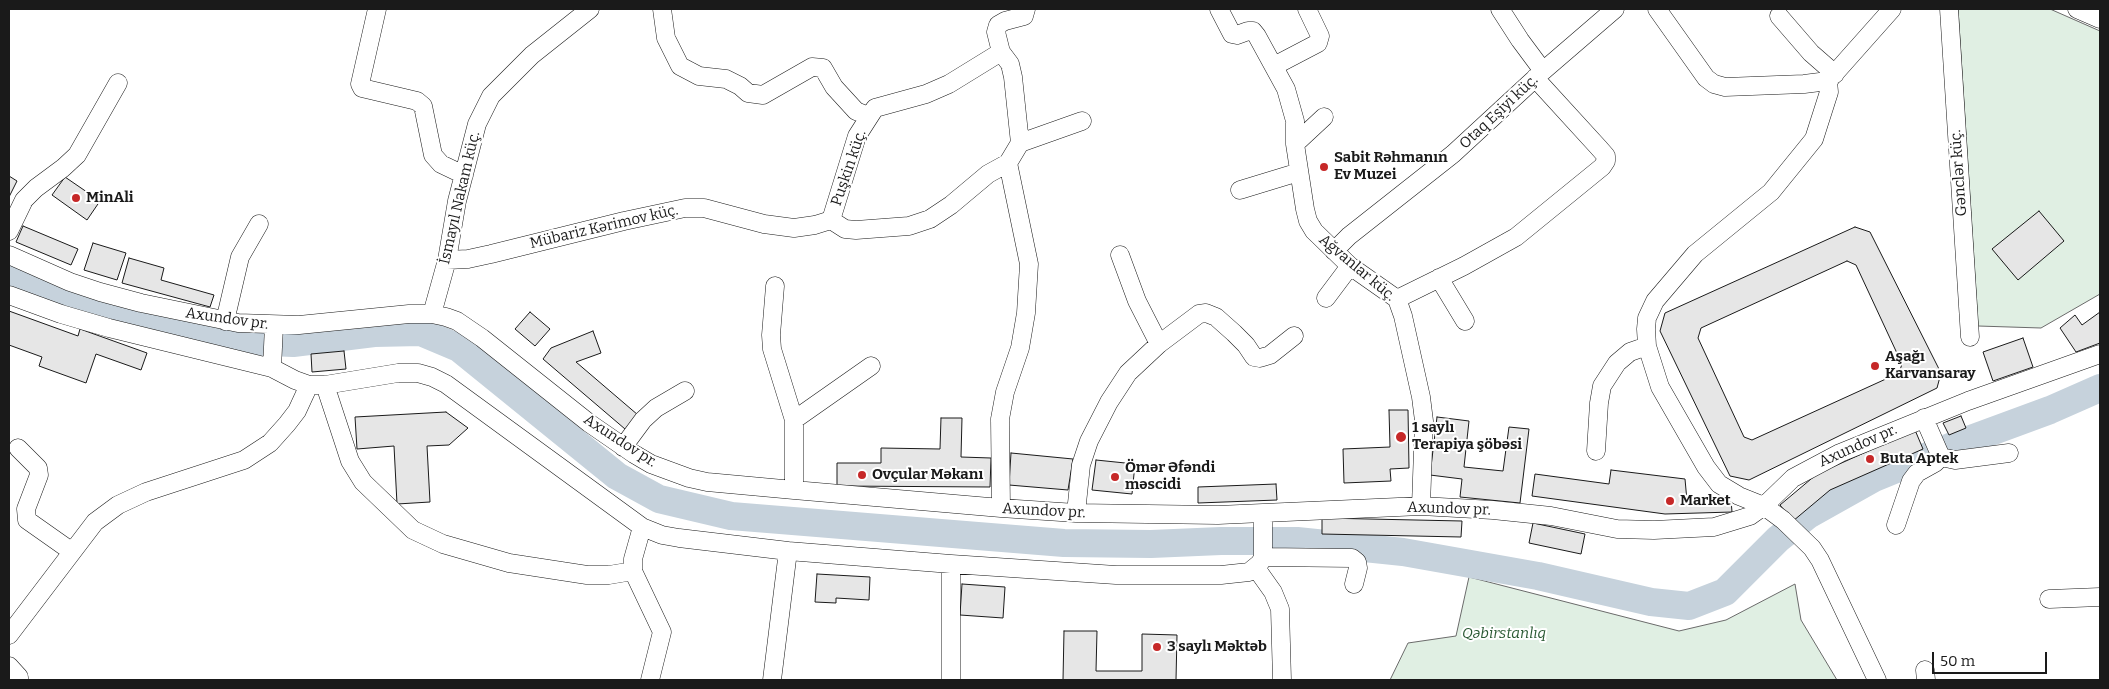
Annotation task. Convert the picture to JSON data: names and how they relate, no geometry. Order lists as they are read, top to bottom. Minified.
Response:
{"streets":{"street":["Otaq Eşiyi küç.","Puşkin küç.","Gənclər küç.","İsmayıl Nakam küç.","Mübariz Kərimov küç.","Ağvanlar küç.","Axundov pr."]},"crossings":[["Otaq Eşiyi küç.","Ağvanlar küç."],["Puşkin küç.","Mübariz Kərimov küç."],["İsmayıl Nakam küç.","Mübariz Kərimov küç."],["İsmayıl Nakam küç.","Axundov pr."],["Ağvanlar küç.","Axundov pr."]],"parks":["Qəbirstanlıq"],"places":["Sabit Rəhmanın Ev Muzei","MinAli","Aşağı Karvansaray","1 saylı Terapiya şöbəsi","Buta Aptek","Ovçular Məkanı","Ömər Əfəndi məscidi","Market","3 saylı Məktəb"],"scale_bar":"50 m"}
